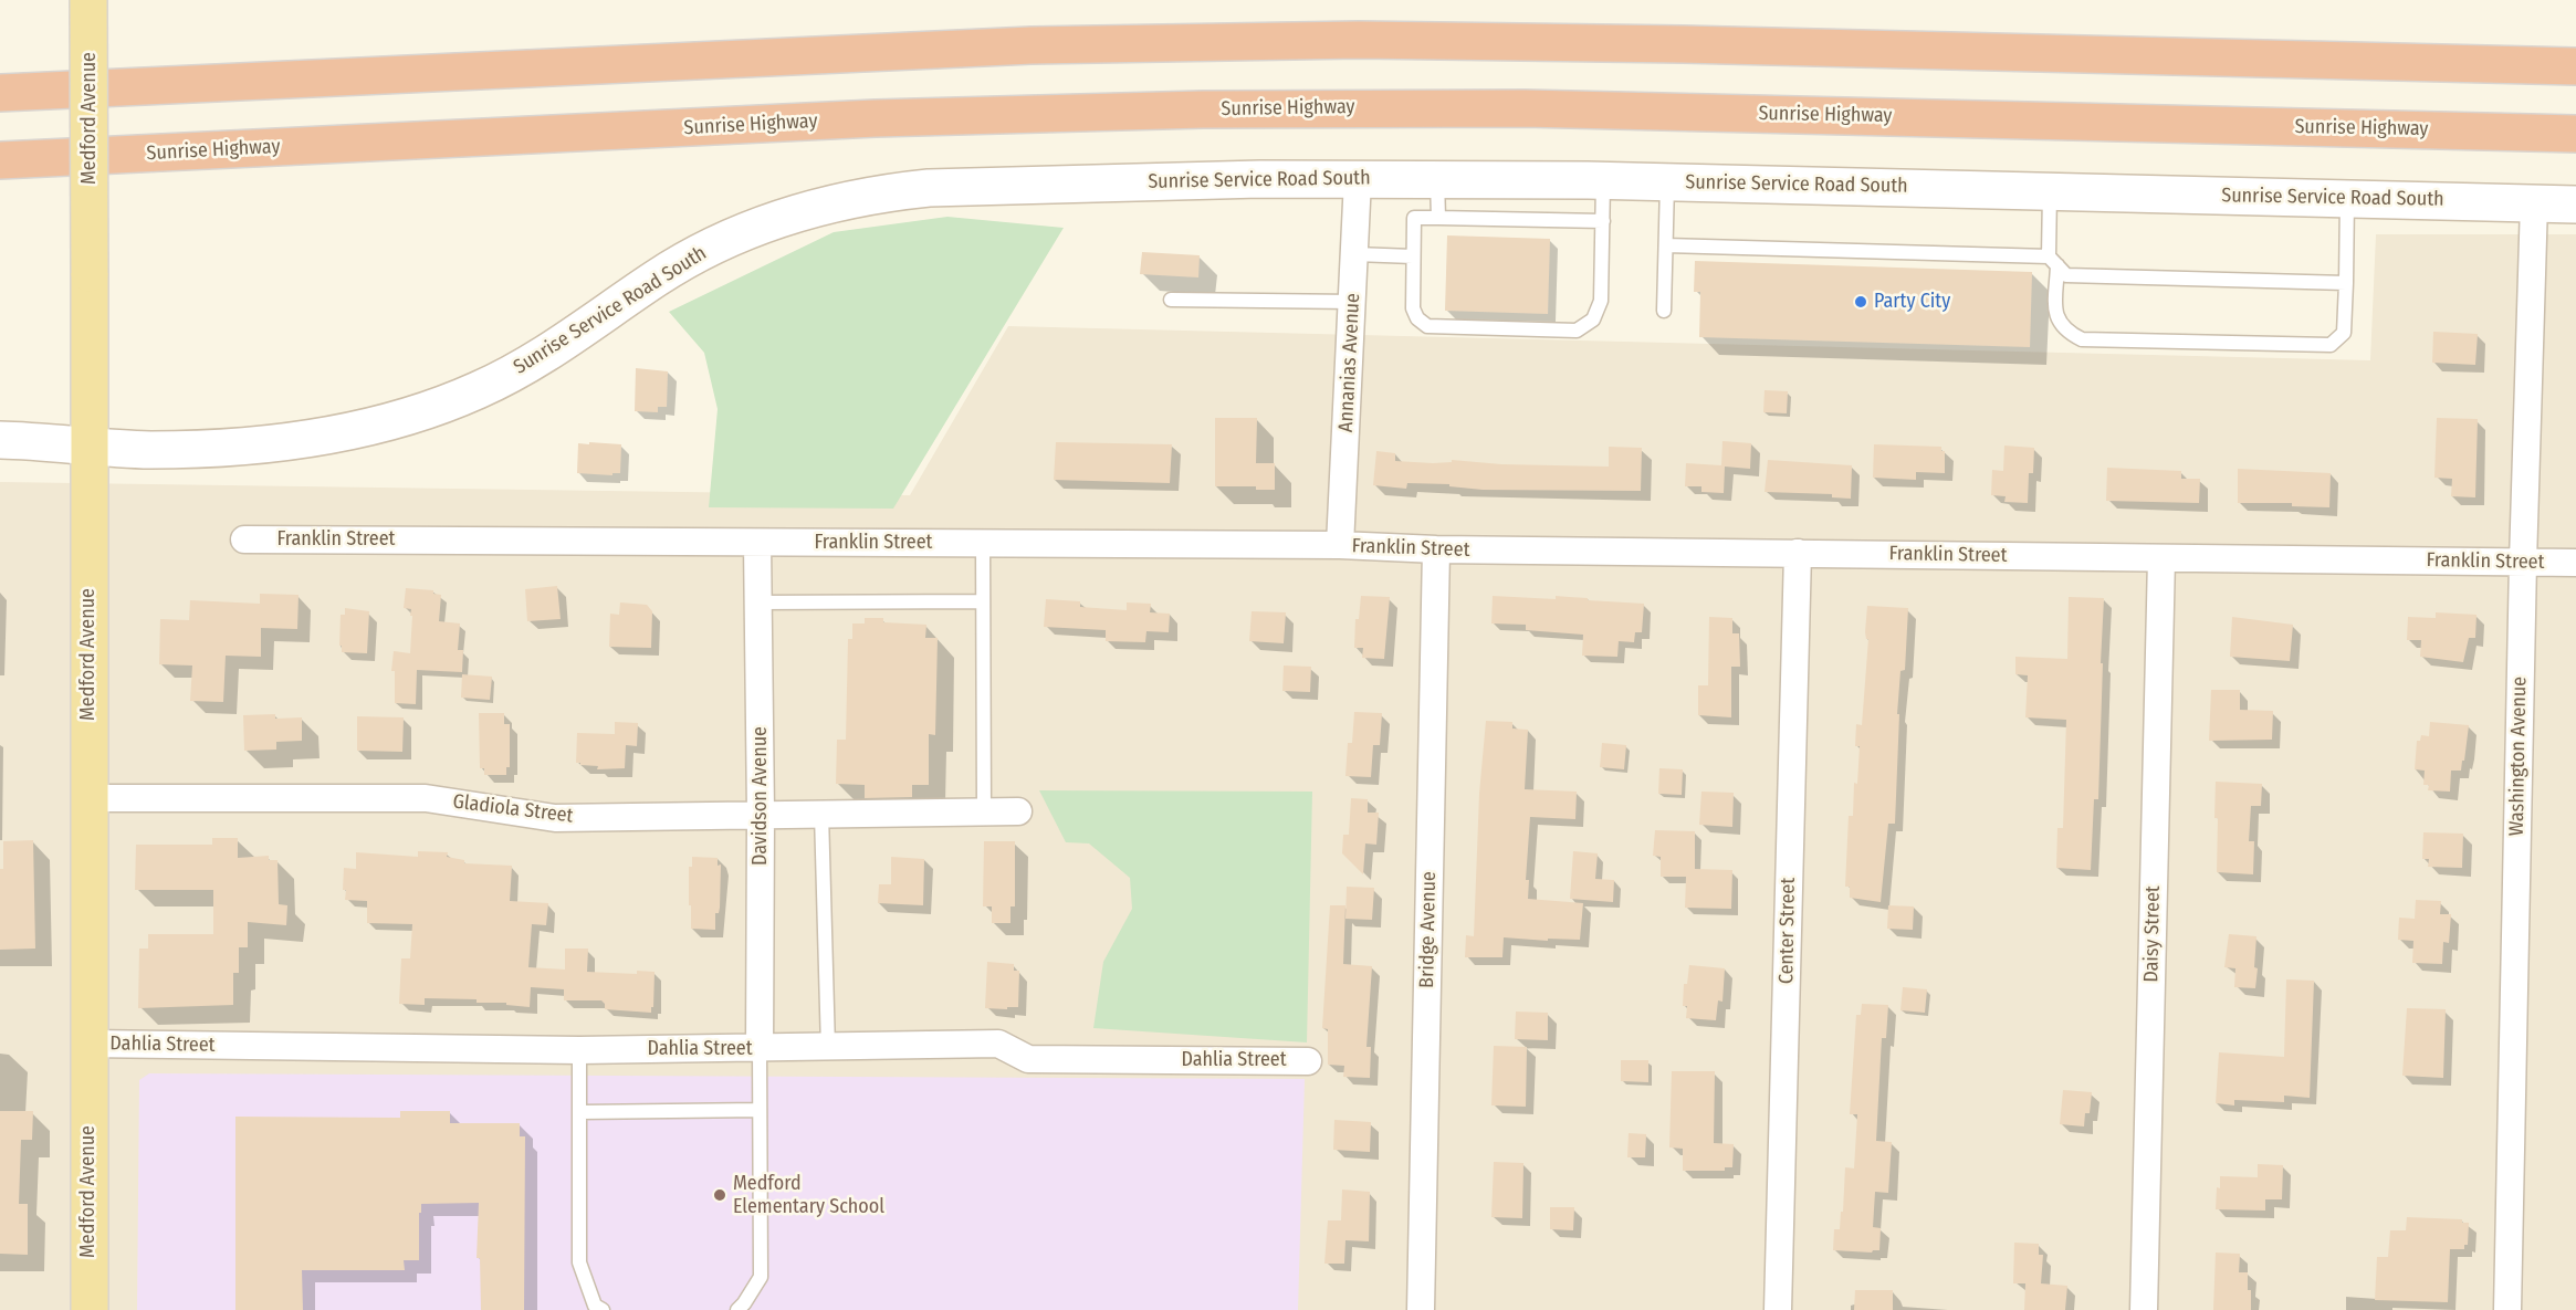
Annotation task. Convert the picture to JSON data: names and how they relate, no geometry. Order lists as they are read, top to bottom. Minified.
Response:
{"streets":{"highway":["Sunrise Highway"],"main road":["Medford Avenue","Sunrise Service Road South"],"street":["Annanias Avenue","Franklin Street","Washington Avenue","Davidson Avenue","Gladiola Street","Bridge Avenue","Center Street","Daisy Street","Dahlia Street"]},"crossings":[["Medford Avenue","Sunrise Service Road South"],["Medford Avenue","Gladiola Street"],["Medford Avenue","Dahlia Street"],["Sunrise Service Road South","Annanias Avenue"],["Sunrise Service Road South","Washington Avenue"],["Annanias Avenue","Franklin Street"],["Franklin Street","Washington Avenue"],["Franklin Street","Davidson Avenue"],["Franklin Street","Bridge Avenue"],["Franklin Street","Center Street"],["Franklin Street","Daisy Street"],["Davidson Avenue","Gladiola Street"],["Davidson Avenue","Dahlia Street"]],"places":["Party City","Medford Elementary School"]}
